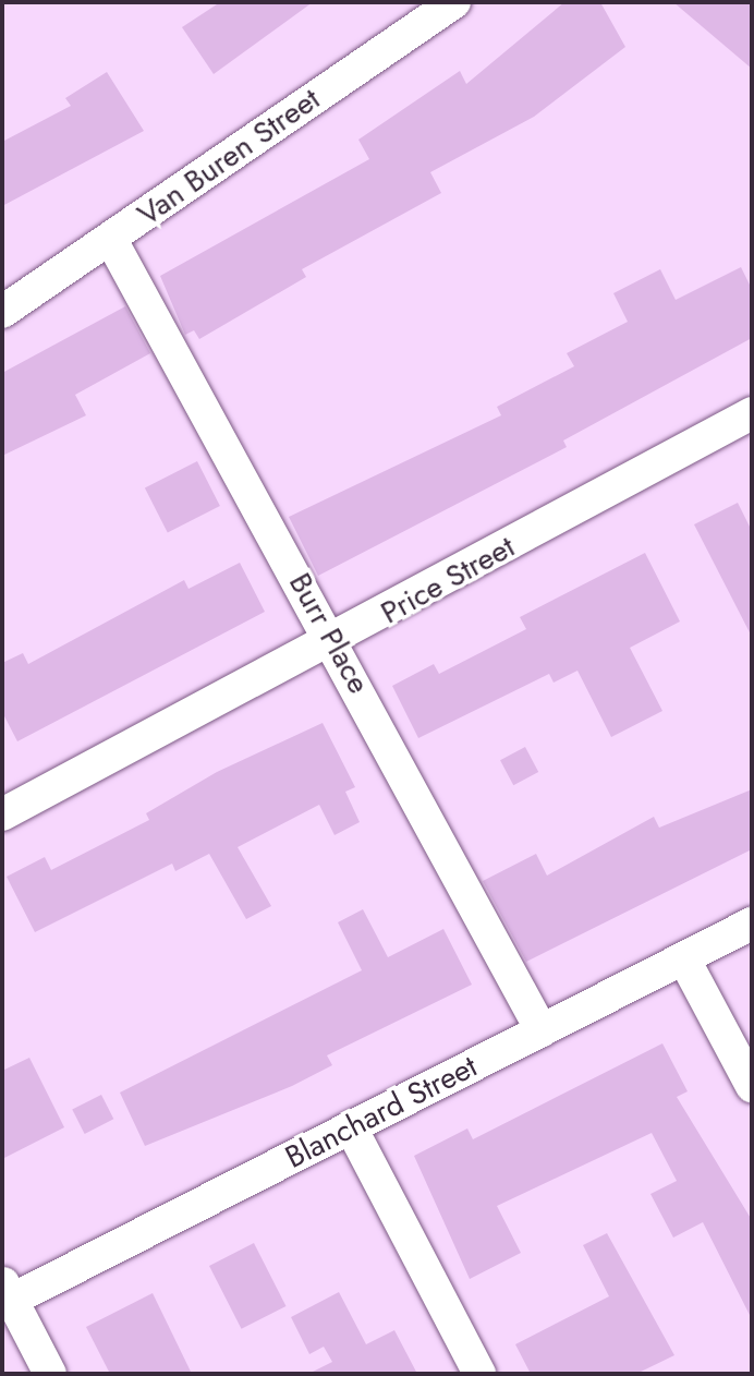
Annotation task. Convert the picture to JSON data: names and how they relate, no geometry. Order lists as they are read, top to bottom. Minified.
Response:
{"streets":{"street":["Van Buren Street","Price Street","Burr Place","Blanchard Street"]},"crossings":[["Van Buren Street","Burr Place"],["Price Street","Burr Place"],["Burr Place","Blanchard Street"]]}
